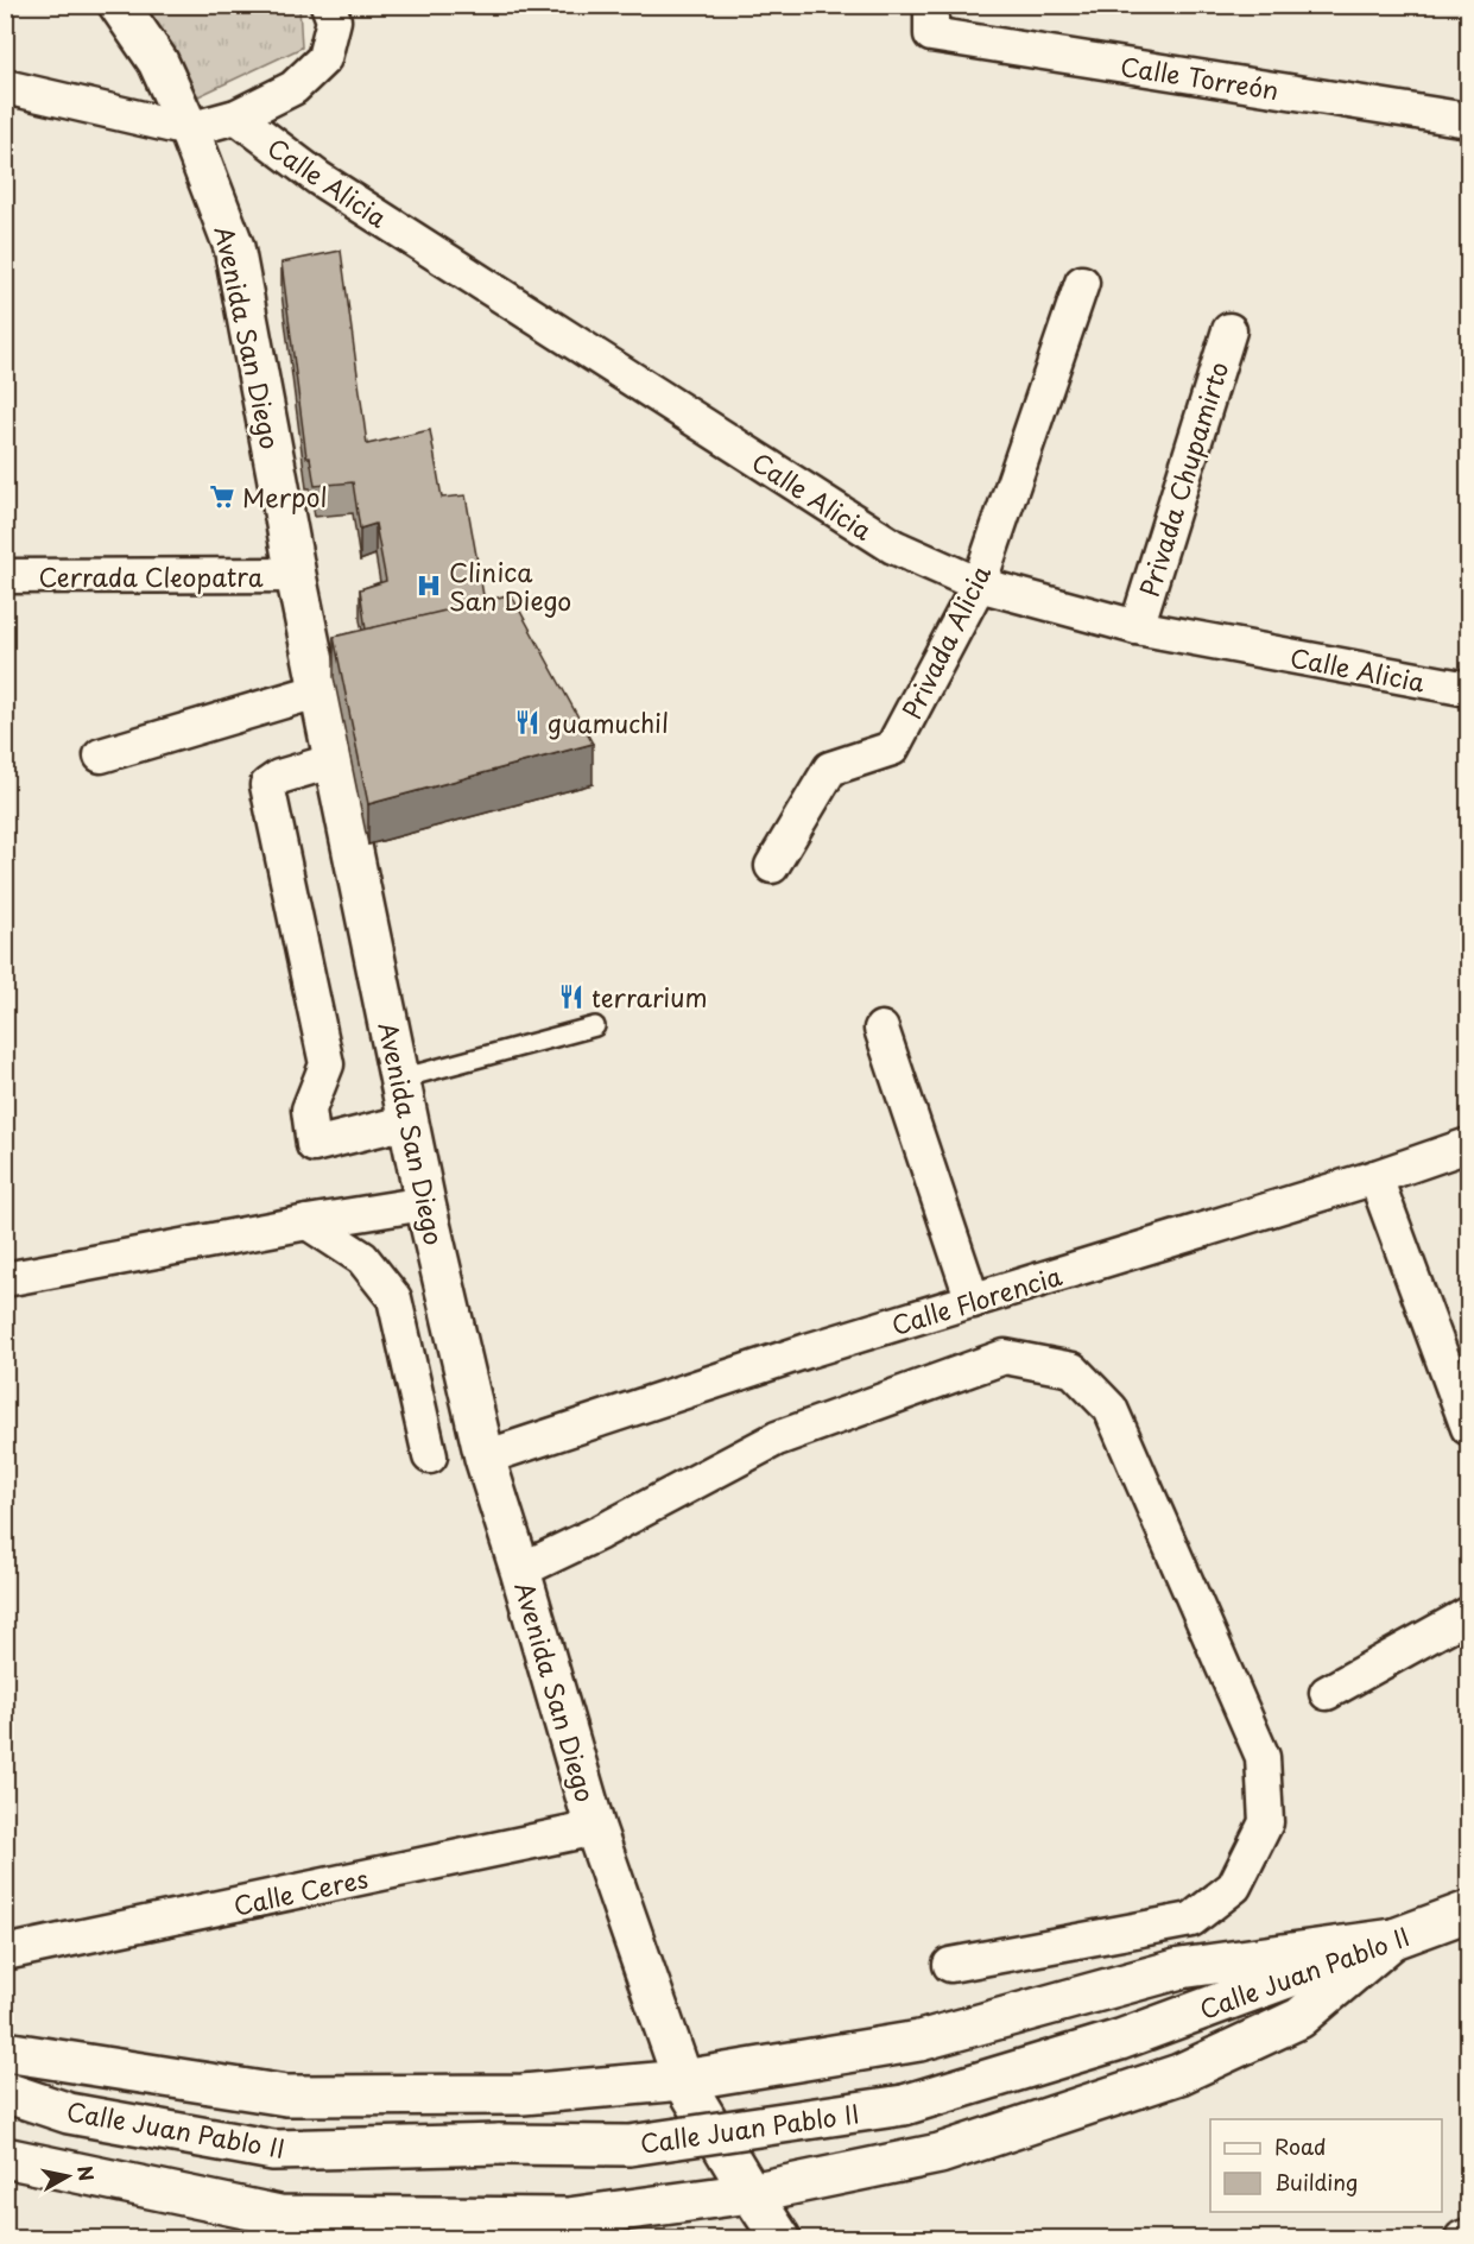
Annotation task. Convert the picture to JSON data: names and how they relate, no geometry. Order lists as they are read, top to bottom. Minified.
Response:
{"streets":{"street":["Calle Torreón","Calle Alicia","Avenida San Diego","Privada Chupamirto","Cerrada Cleopatra","Privada Alicia","Calle Florencia","Calle Ceres","Calle Juan Pablo II"]},"crossings":[["Calle Alicia","Privada Chupamirto"],["Calle Alicia","Privada Alicia"],["Avenida San Diego","Cerrada Cleopatra"],["Avenida San Diego","Calle Florencia"],["Avenida San Diego","Calle Ceres"]],"places":{"supermarket":["Merpol"],"hospital":["Clinica San Diego"],"restaurant":["guamuchil","terrarium"]},"legend":["Road","Building"],"north":"right"}
